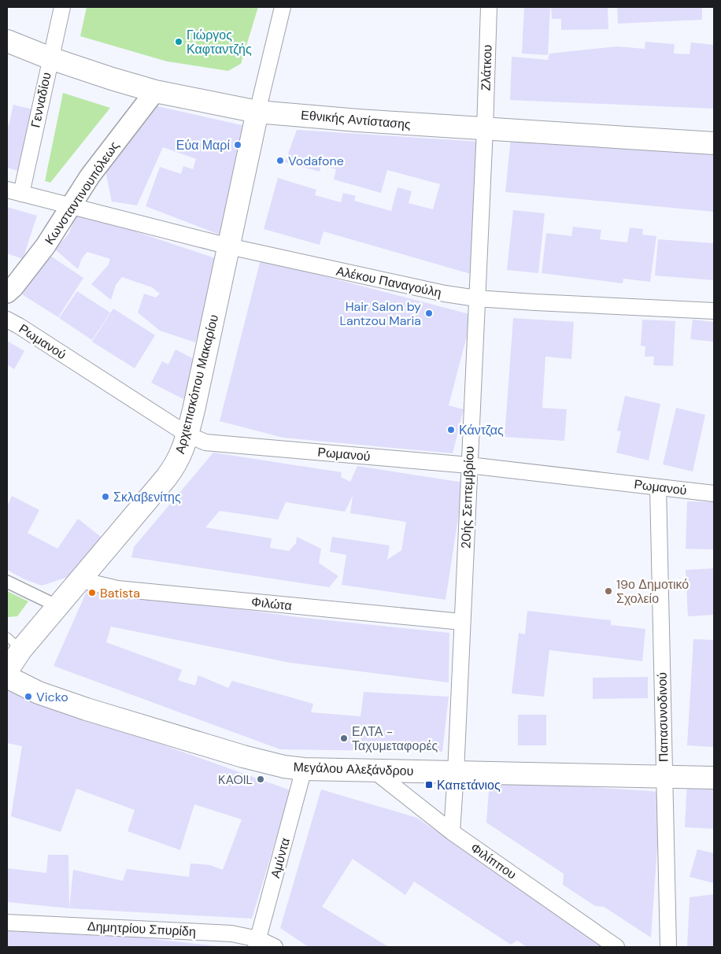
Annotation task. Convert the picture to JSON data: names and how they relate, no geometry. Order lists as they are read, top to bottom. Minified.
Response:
{"streets":{"main road":["Εθνικής Αντίστασης","Αρχιεπισκόπου Μακαρίου","Μεγάλου Αλεξάνδρου"],"street":["Ζλάτκου","Γενναδίου","Κωνσταντινουπόλεως","Αλέκου Παναγούλη","Ρωμανού","20ής Σεπτεμβρίου","Φιλώτα","Παπασυνοδινού","Αμύντα","Φιλίππου","Δημητρίου Σπυρίδη"]},"crossings":[["Ζλάτκου","Εθνικής Αντίστασης"],["Ζλάτκου","20ής Σεπτεμβρίου"],["Γενναδίου","Εθνικής Αντίστασης"],["Γενναδίου","Αλέκου Παναγούλη"],["Εθνικής Αντίστασης","Κωνσταντινουπόλεως"],["Εθνικής Αντίστασης","Αρχιεπισκόπου Μακαρίου"],["Εθνικής Αντίστασης","20ής Σεπτεμβρίου"],["Κωνσταντινουπόλεως","Αλέκου Παναγούλη"],["Αλέκου Παναγούλη","Αρχιεπισκόπου Μακαρίου"],["Αλέκου Παναγούλη","20ής Σεπτεμβρίου"],["Ρωμανού","Αρχιεπισκόπου Μακαρίου"],["Ρωμανού","20ής Σεπτεμβρίου"],["Ρωμανού","Παπασυνοδινού"],["Αρχιεπισκόπου Μακαρίου","Φιλώτα"],["20ής Σεπτεμβρίου","Φιλώτα"],["20ής Σεπτεμβρίου","Μεγάλου Αλεξάνδρου"],["20ής Σεπτεμβρίου","Φιλίππου"],["Παπασυνοδινού","Μεγάλου Αλεξάνδρου"],["Μεγάλου Αλεξάνδρου","Αμύντα"],["Μεγάλου Αλεξάνδρου","Φιλίππου"],["Αμύντα","Δημητρίου Σπυρίδη"]],"places":{"other":["Γιώργος Καφταντζής","Εύα Μαρί","Vodafone","Hair Salon by Lantzou Maria","Κάντζας","Σκλαβενίτης","19ο Δημοτικό Σχολείο","Batista","Vicko","ΕΛΤΑ - Ταχυμεταφορές","KAOIL"],"transit":["Καπετάνιος"]}}
